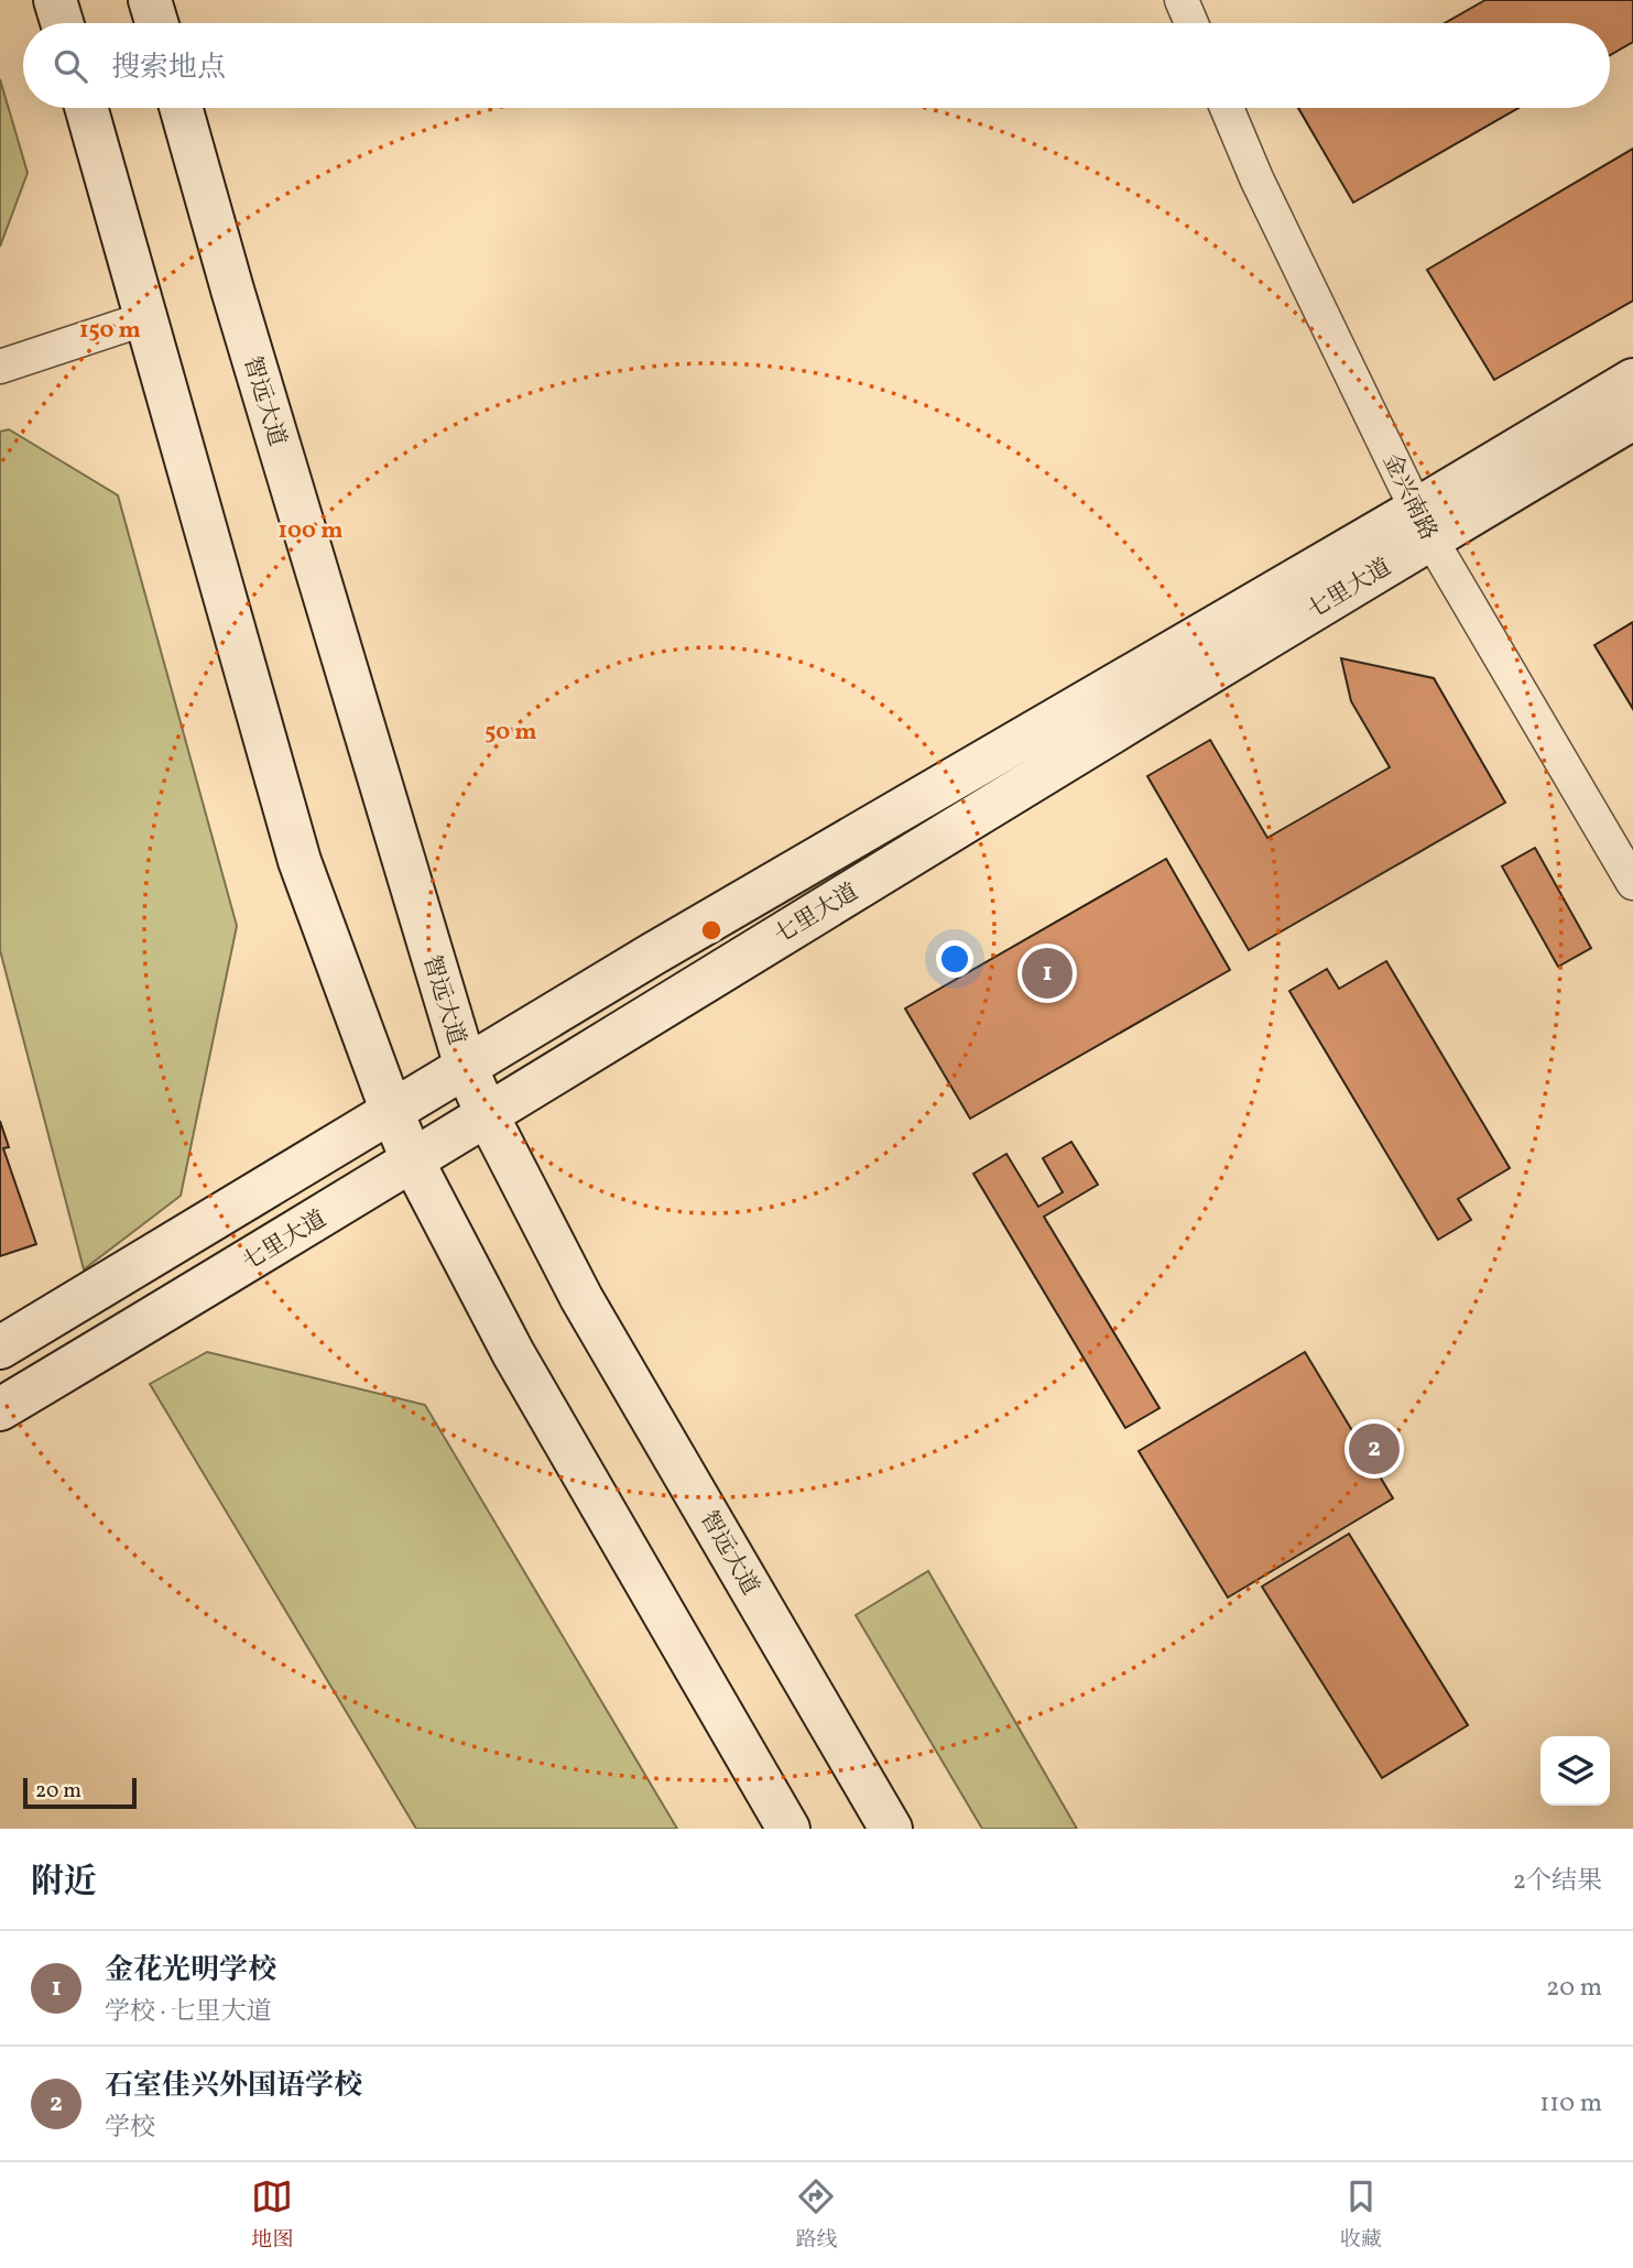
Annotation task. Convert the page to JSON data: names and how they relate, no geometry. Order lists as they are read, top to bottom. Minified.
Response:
{"streets":{"main road":["智远大道","七里大道"],"street":["金兴南路"]},"crossings":[["智远大道","七里大道"],["金兴南路","七里大道"]],"scale_bar":"20 m","page":{"search":"搜索地点","pins":["1","2"],"scale":"20 m","heading":["附近","2个结果"],"list":[{"mark":"1","name":"金花光明学校","note":"学校 · 七里大道","value":"20 m"},{"mark":"2","name":"石室佳兴外国语学校","note":"学校","value":"110 m"}],"nav":["地图","路线","收藏"]},"rings":["150 m","100 m","50 m"]}
